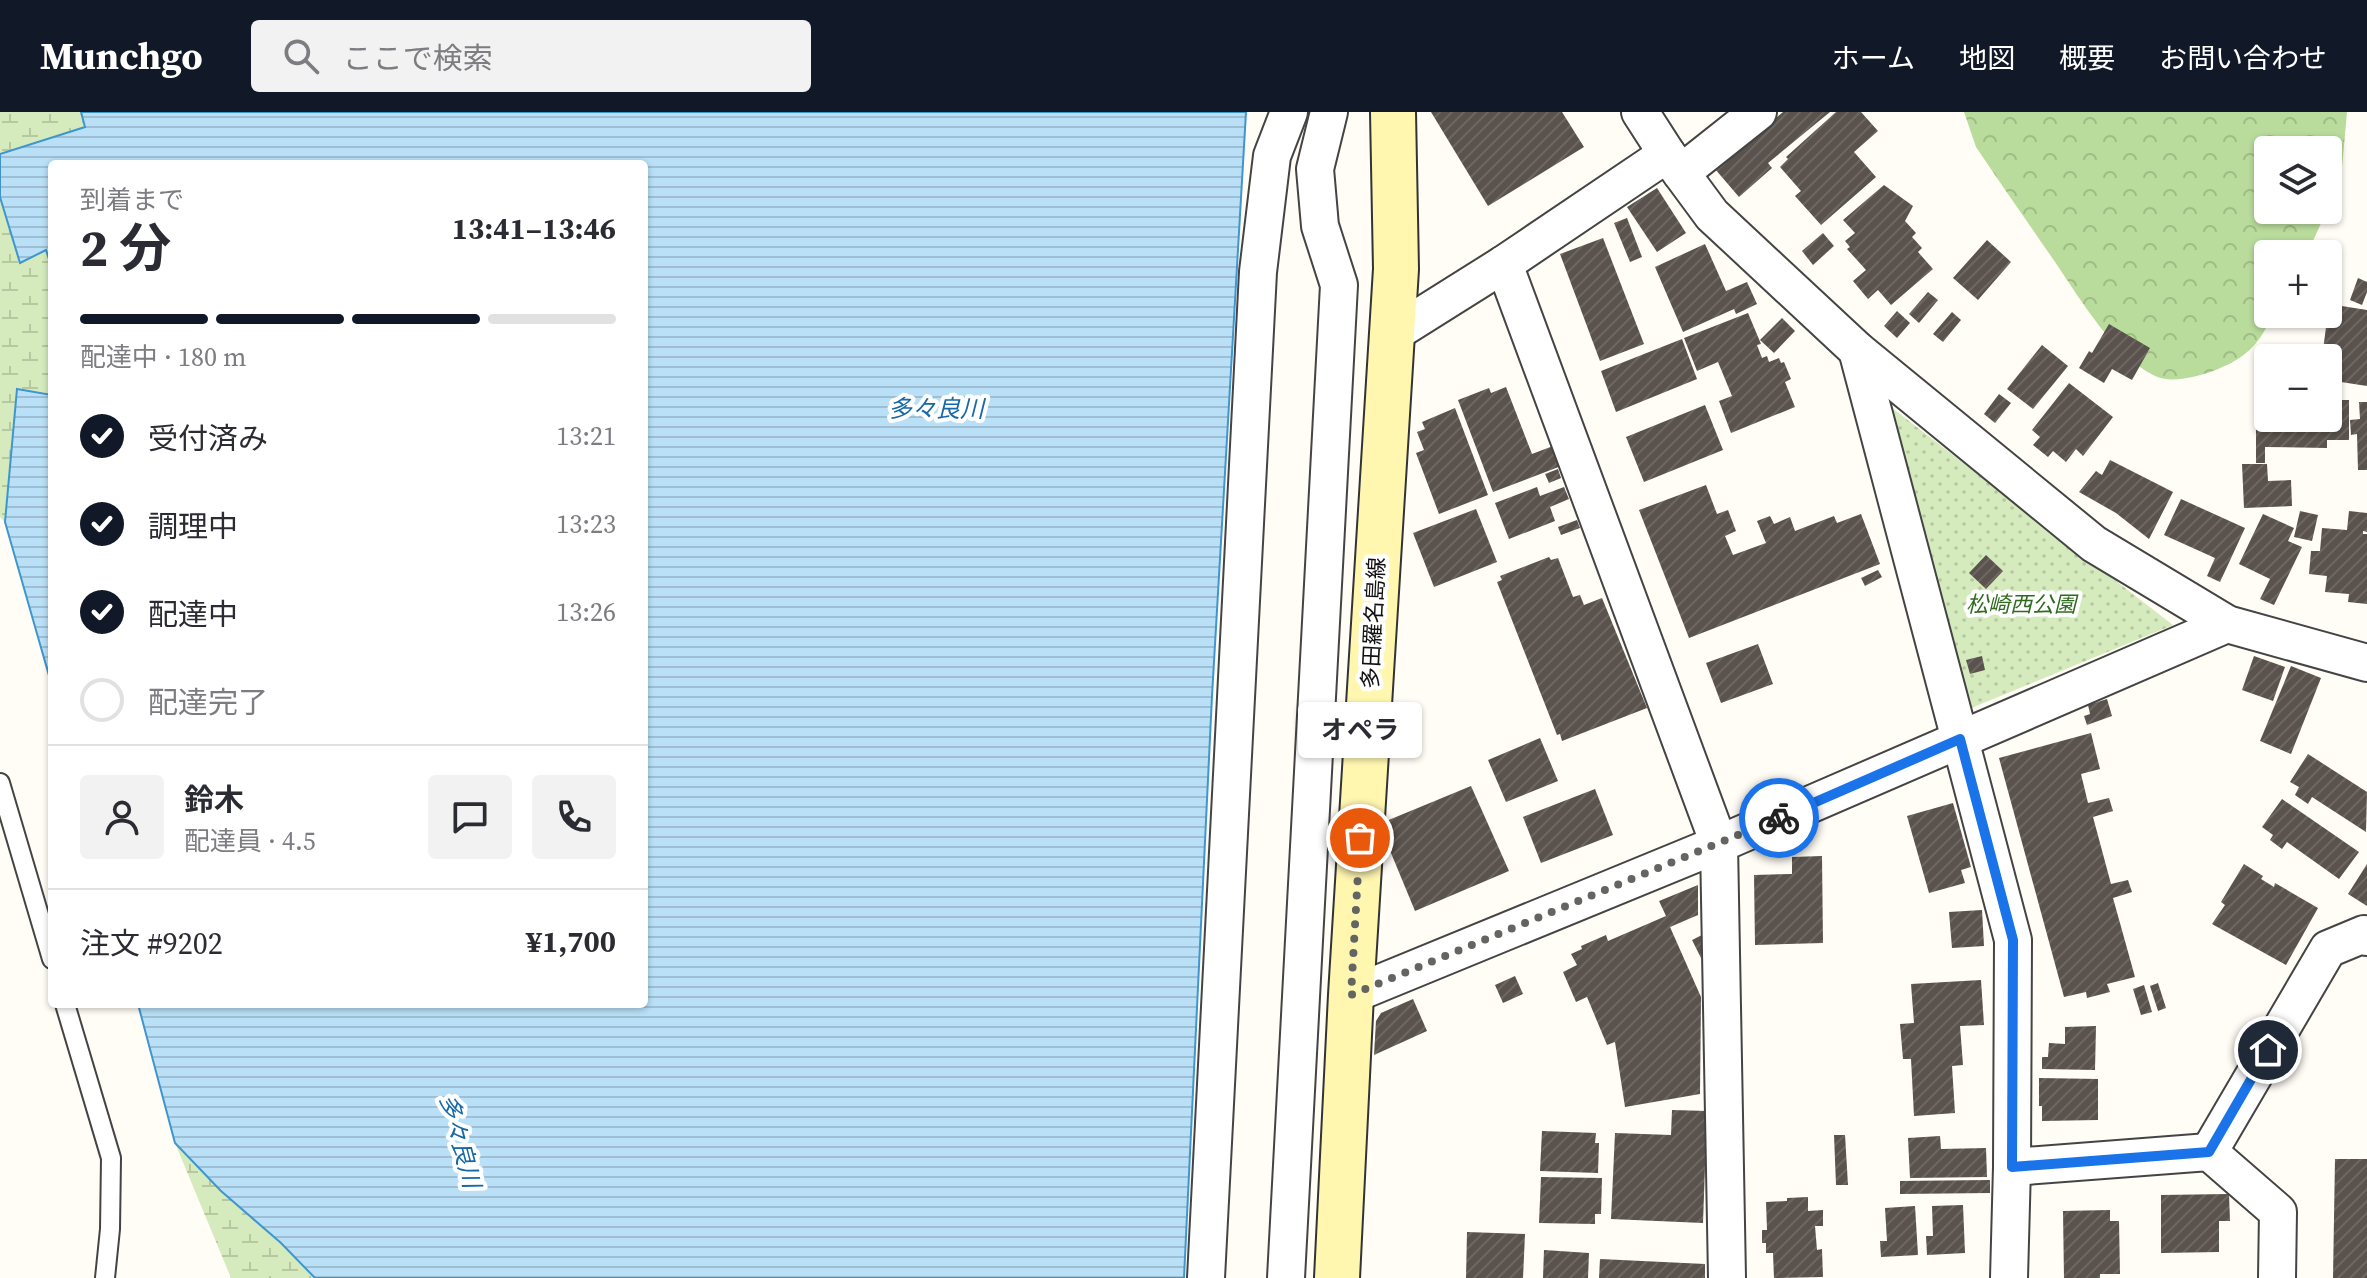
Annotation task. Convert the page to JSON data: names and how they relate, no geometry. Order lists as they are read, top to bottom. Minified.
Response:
{"streets":{"main road":["多田羅名島線"]},"water":["多々良川"],"parks":["松崎西公園"],"places":["オペラ"],"page":{"header":"Munchgo","search":"ここで検索","nav":["ホーム","地図","概要","お問い合わせ"],"map_buttons":["+","−"],"heading":["2 分","到着まで","13:41–13:46"],"panel":["鈴木","配達員 · 4.5","注文 #9202","¥1,700"],"bar":"配達中 · 180 m","list":[["受付済み","13:21"],["調理中","13:23"],["配達中","13:26"],"配達完了"],"bubble":"オペラ"}}
